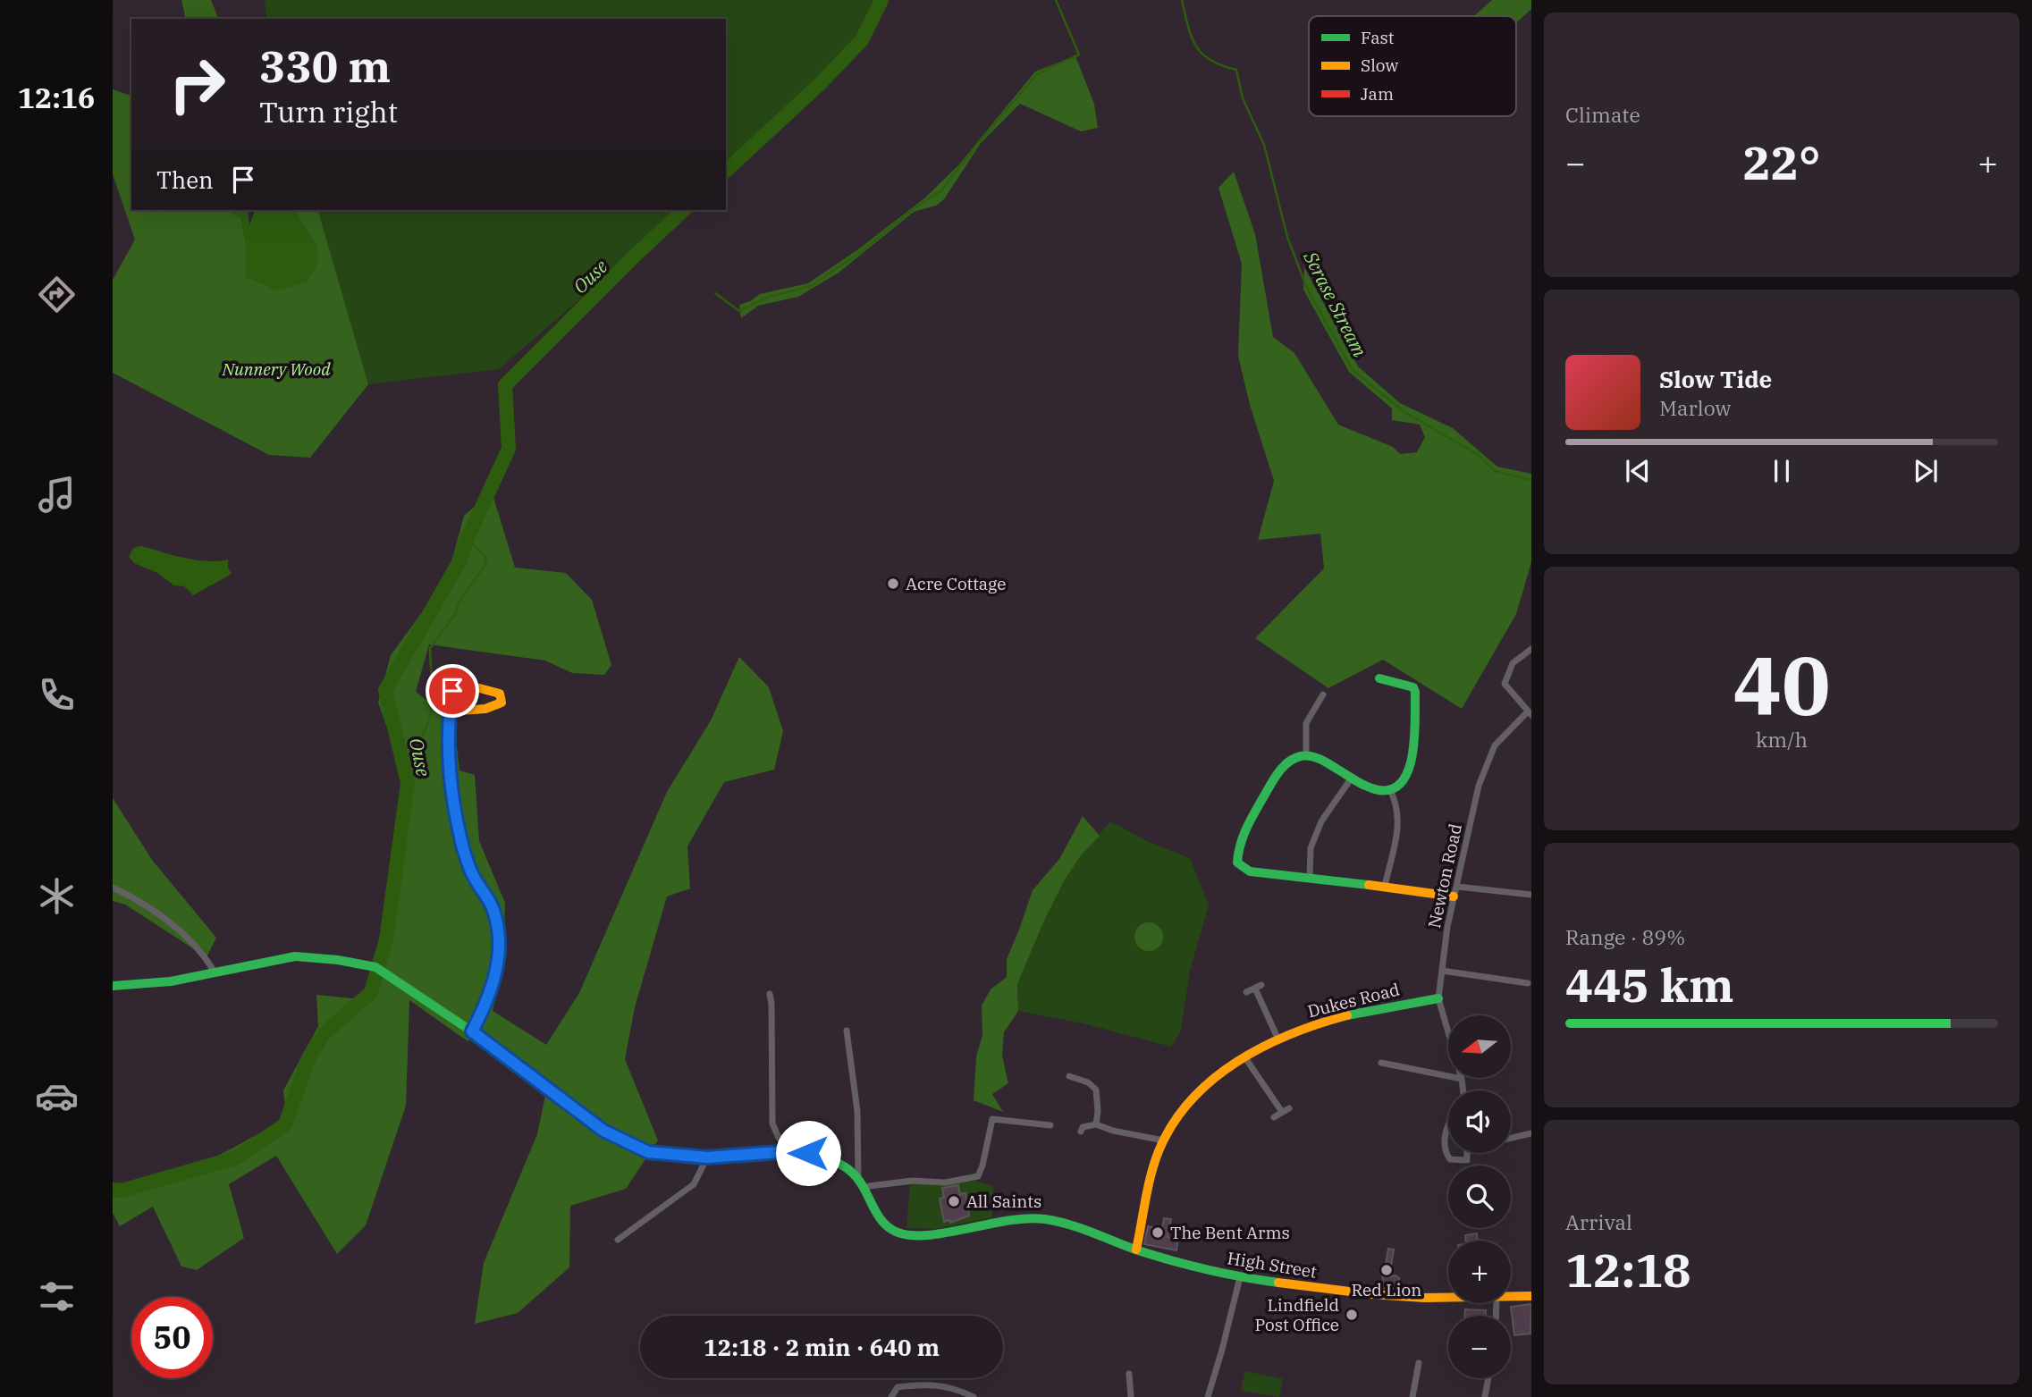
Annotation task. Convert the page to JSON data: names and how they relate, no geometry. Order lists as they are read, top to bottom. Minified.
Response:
{"streets":{"main road":["Dukes Road","High Street"],"street":["Newton Road"]},"crossings":[["Newton Road","Dukes Road"],["Dukes Road","High Street"]],"water":["Ouse","Scrase Stream"],"parks":["Nunnery Wood"],"places":["Acre Cottage","All Saints","The Bent Arms","Red Lion","Lindfield Post Office"],"legend":["Fast","Slow","Jam"],"north":"left","page":{"tabs":"12:16","tile":["Climate",["40","km/h"],["Range · 89%","445 km"],["Arrival","12:18"]],"turn":["330 m","Turn right"],"heat":["−","22°","+"],"then":"Then","song":["Slow Tide","Marlow"],"map_buttons":["+","−"],"limit":"50","trip":"12:18 · 2 min · 640 m"}}
